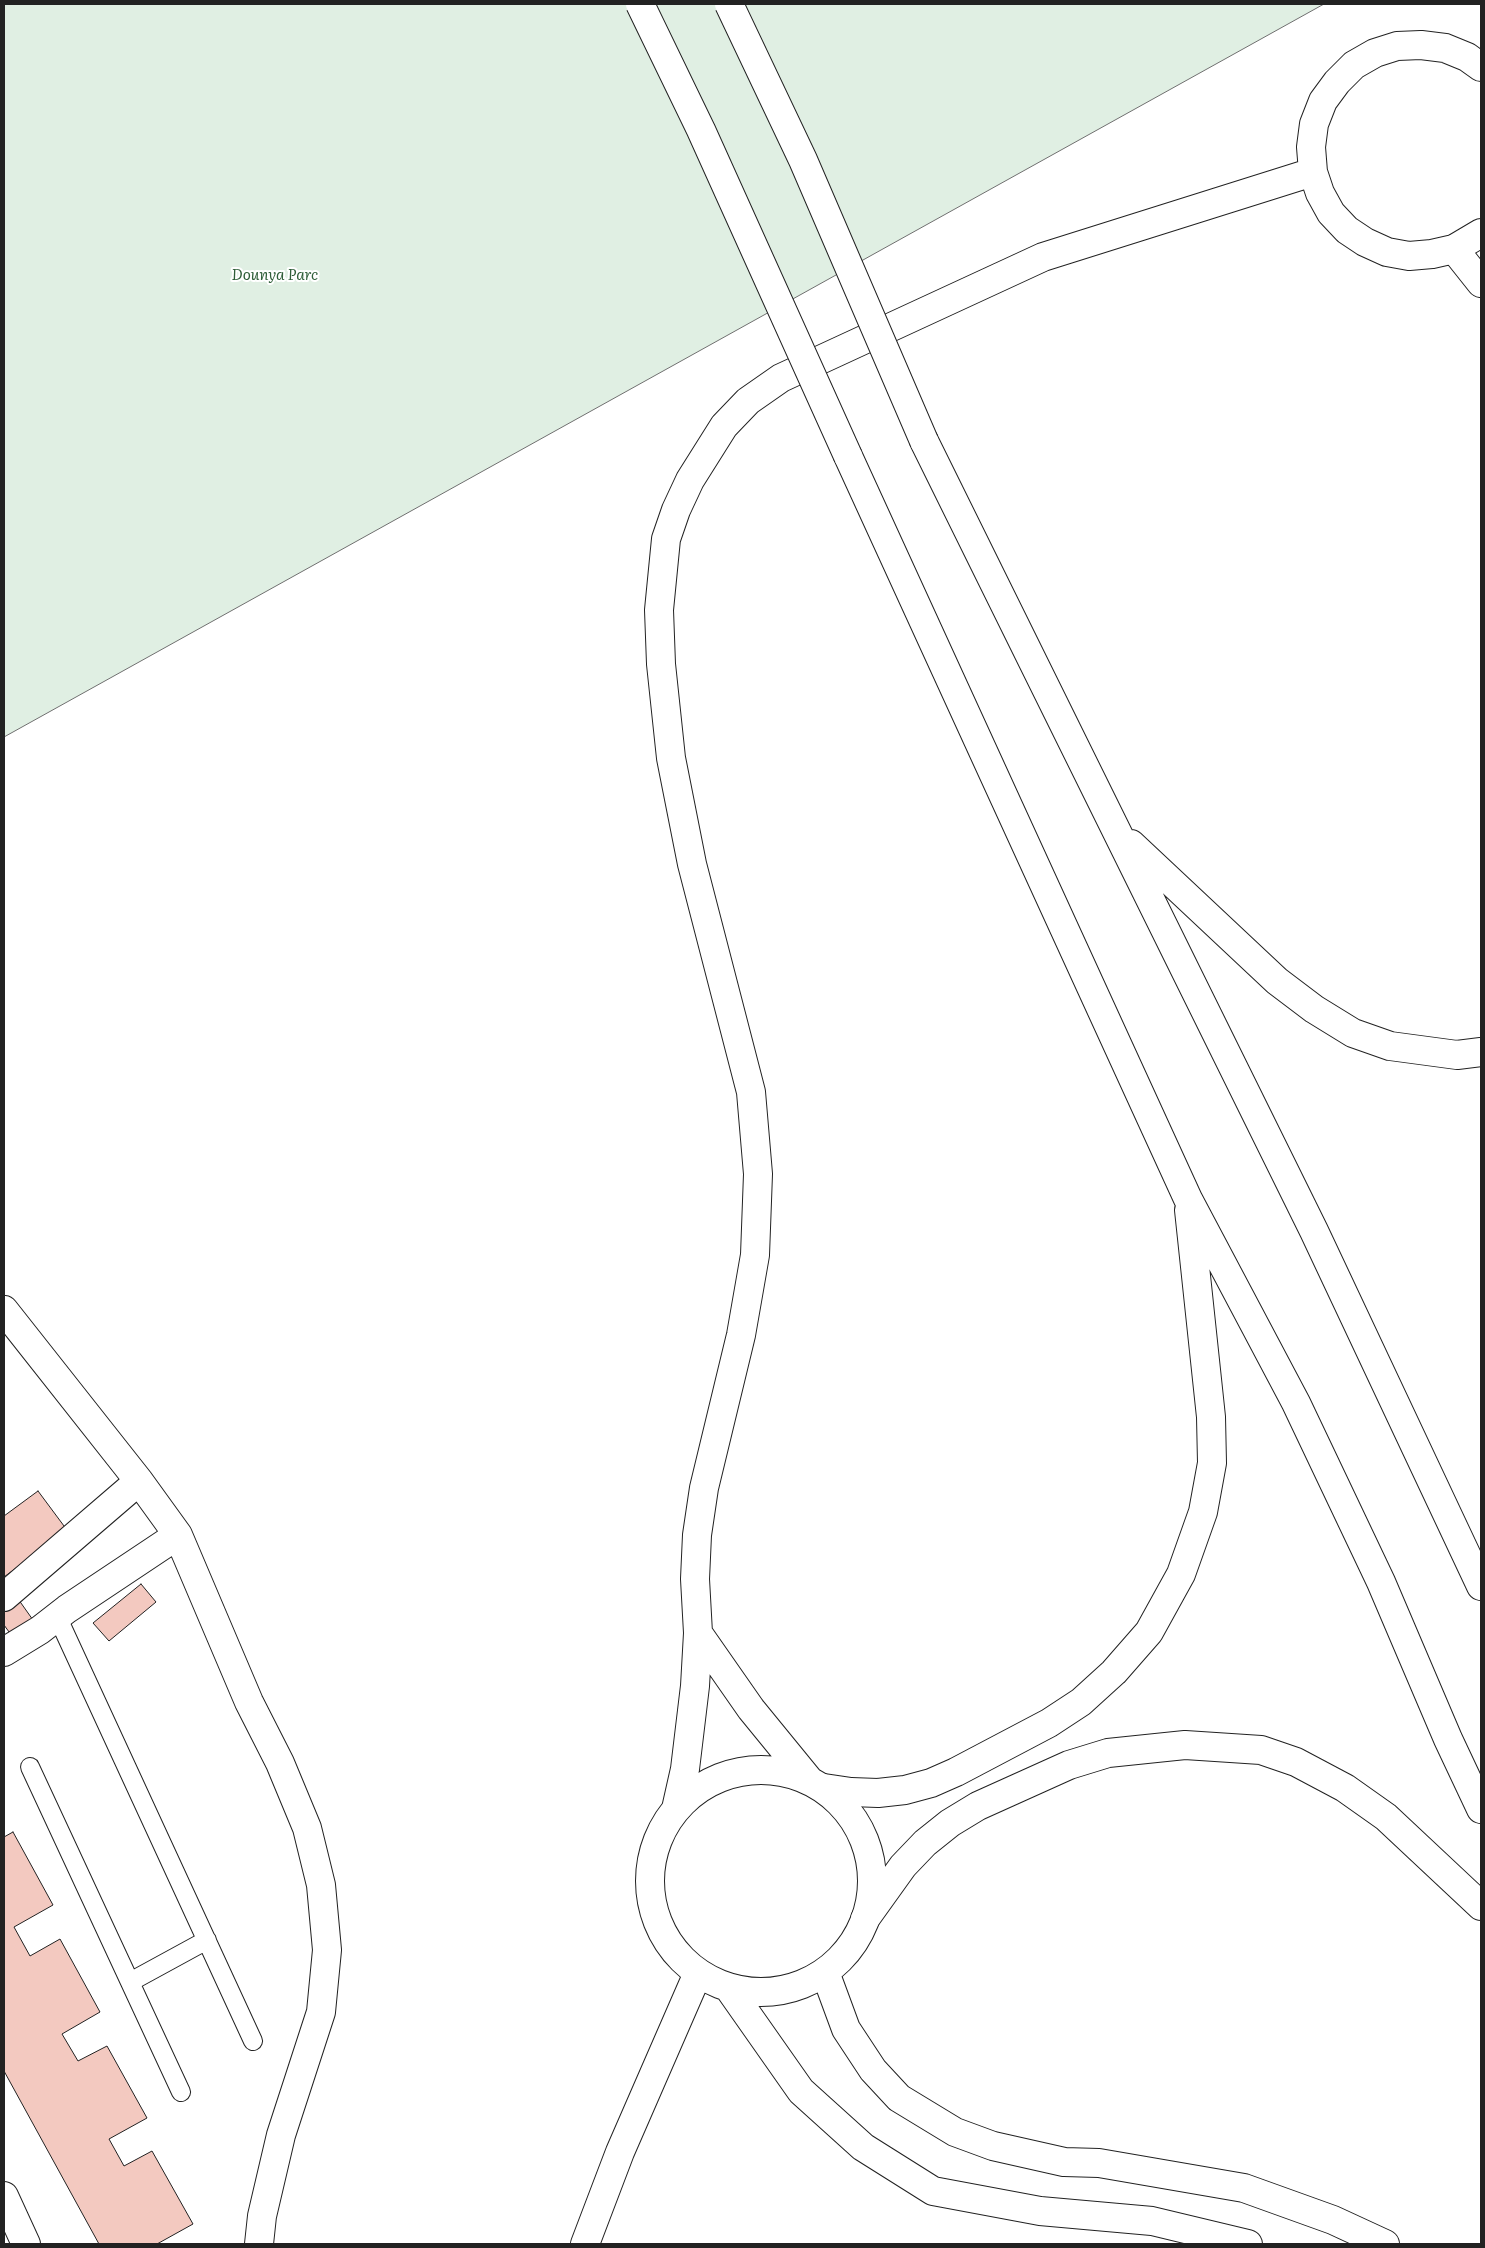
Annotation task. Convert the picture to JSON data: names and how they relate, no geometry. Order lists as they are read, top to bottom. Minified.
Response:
{"parks":["Dounya Parc"]}
